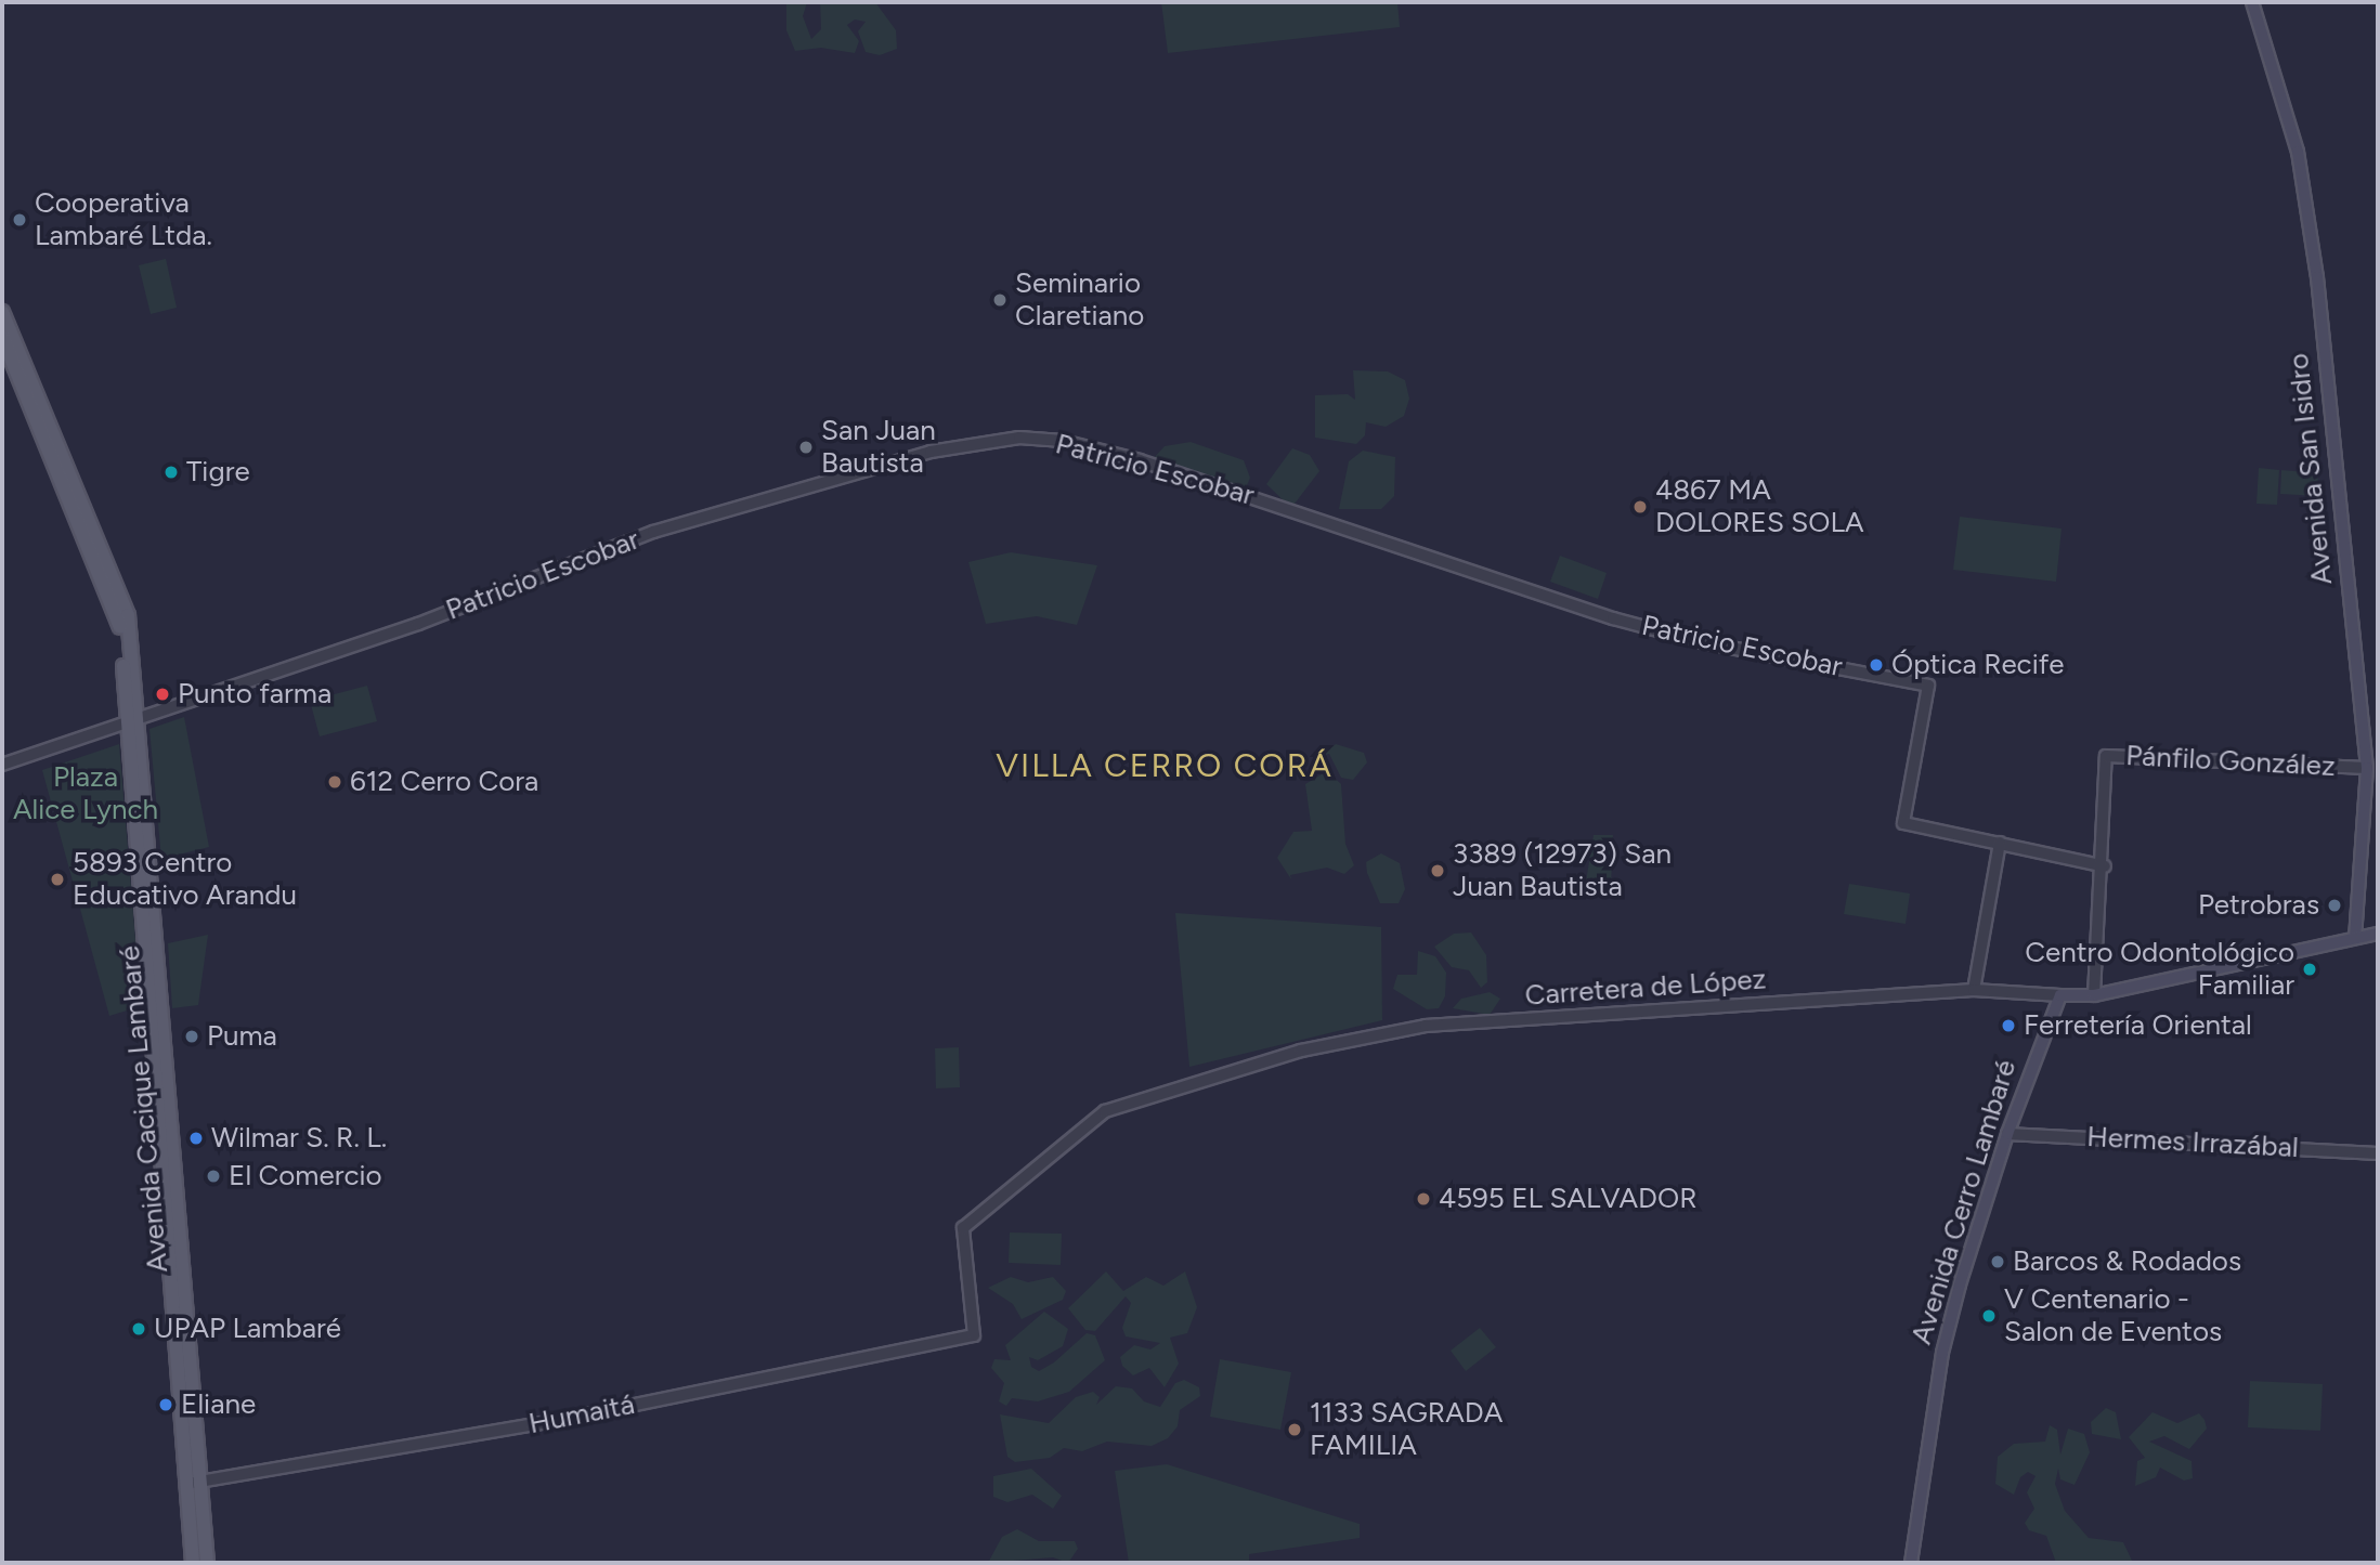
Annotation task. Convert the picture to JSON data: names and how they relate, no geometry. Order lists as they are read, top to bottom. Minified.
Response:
{"streets":{"main road":["Avenida San Isidro","Carretera de López","Avenida Cacique Lambaré","Avenida Cerro Lambaré"],"street":["Patricio Escobar","Pánfilo González","Hermes Irrazábal","Humaitá"]},"crossings":[["Avenida San Isidro","Pánfilo González"],["Avenida San Isidro","Carretera de López"],["Patricio Escobar","Avenida Cacique Lambaré"],["Pánfilo González","Carretera de López"],["Carretera de López","Avenida Cerro Lambaré"],["Carretera de López","Humaitá"],["Avenida Cacique Lambaré","Humaitá"],["Hermes Irrazábal","Avenida Cerro Lambaré"]],"districts":["VILLA CERRO CORÁ"],"parks":["Plaza Alice Lynch"],"places":["Cooperativa Lambaré Ltda.","Seminario Claretiano","San Juan Bautista","Tigre","4867 MA DOLORES SOLA","Óptica Recife","Punto farma","612 Cerro Cora","3389 (12973) San Juan Bautista","5893 Centro Educativo Arandu","Petrobras","Centro Odontológico Familiar","Ferretería Oriental","Puma","Wilmar S. R. L.","El Comercio","4595 EL SALVADOR","Barcos & Rodados","V Centenario - Salon de Eventos","UPAP Lambaré","Eliane","1133 SAGRADA FAMILIA"]}
